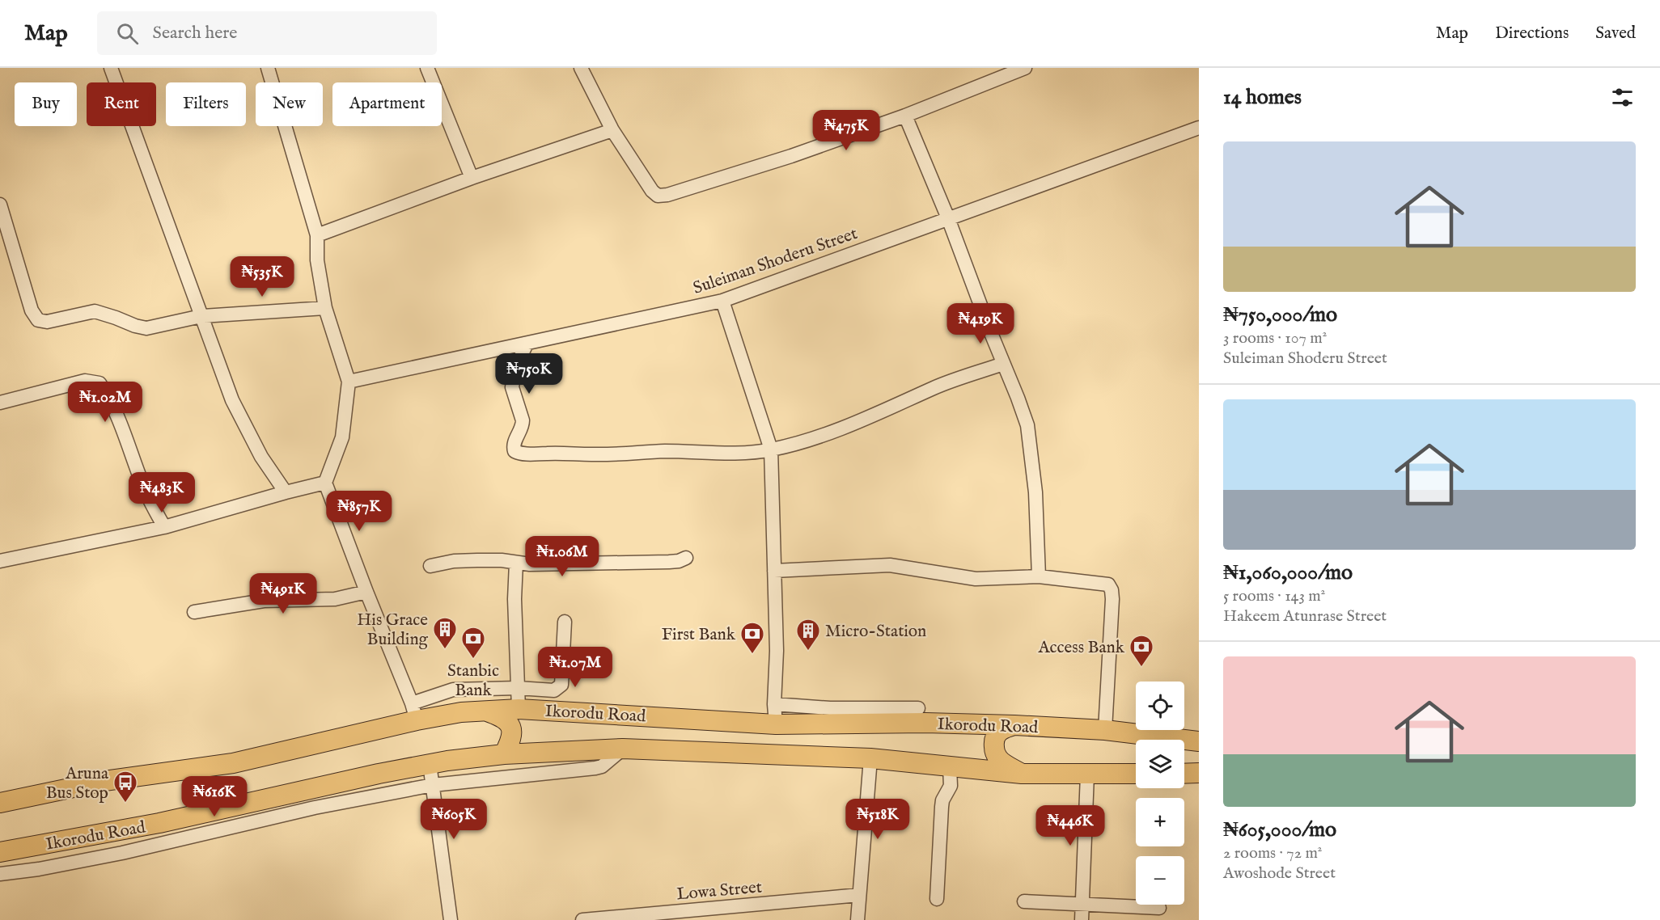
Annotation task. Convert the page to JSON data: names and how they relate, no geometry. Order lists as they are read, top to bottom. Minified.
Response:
{"streets":{"highway":["Ikorodu Road"],"street":["Suleiman Shoderu Street","Lowa Street"]},"places":{"building":["His Grace Building","Micro-Station"],"bank":["First Bank","Stanbic Bank","Access Bank"],"bus stop":["Aruna Bus Stop"]},"page":{"header":"Map","search":"Search here","nav":["Map","Directions","Saved"],"heading":"14 homes","chip":["Buy","Rent","Filters","New","Apartment"],"price":["₦475K","₦535K","₦419K","₦750K","₦1.02M","₦483K","₦857K","₦1.06M","₦491K","₦1.07M","₦616K","₦605K","₦518K","₦446K"],"list":[{"name":"₦750,000/mo","note":"3 rooms · 107 m² · Suleiman Shoderu Street"},{"name":"₦1,060,000/mo","note":"5 rooms · 143 m² · Hakeem Atunrase Street"},{"name":"₦605,000/mo","note":"2 rooms · 72 m² · Awoshode Street"}],"map_buttons":["+","−"]}}
